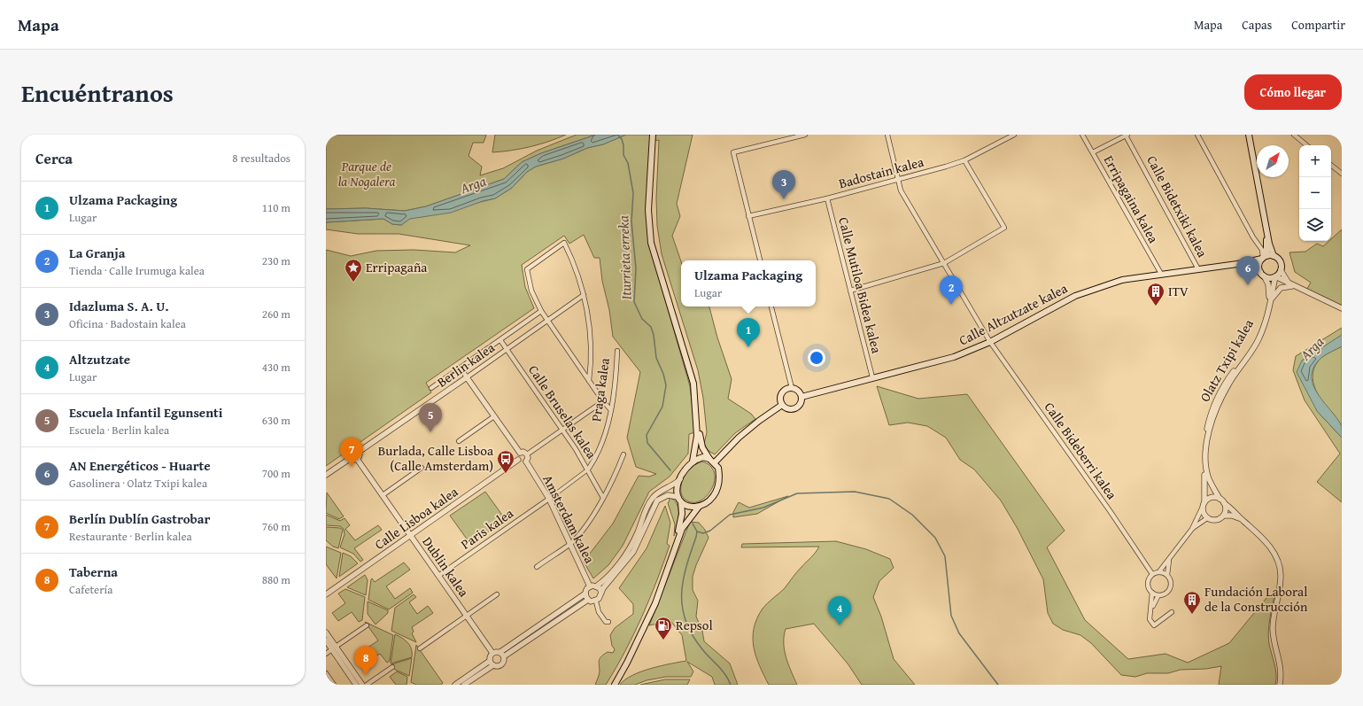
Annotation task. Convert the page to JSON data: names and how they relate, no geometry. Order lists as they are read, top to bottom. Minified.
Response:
{"streets":{"main road":["Calle Altzutzate kalea"],"street":["Badostain kalea","Erripagaina kalea","Calle Bidetxiki kalea","Calle Mutiloa Bidea kalea","Olatz Txipi kalea","Berlin kalea","Praga kalea","Calle Bruselas kalea","Calle Bideberri kalea","Calle Lisboa kalea","Amsterdam kalea","Paris kalea","Dublin kalea"]},"crossings":[["Badostain kalea","Calle Mutiloa Bidea kalea"],["Badostain kalea","Calle Bideberri kalea"],["Erripagaina kalea","Calle Bidetxiki kalea"],["Erripagaina kalea","Calle Altzutzate kalea"],["Calle Bidetxiki kalea","Calle Altzutzate kalea"],["Calle Mutiloa Bidea kalea","Calle Altzutzate kalea"],["Calle Altzutzate kalea","Olatz Txipi kalea"],["Calle Altzutzate kalea","Calle Bideberri kalea"],["Berlin kalea","Calle Bruselas kalea"],["Berlin kalea","Dublin kalea"],["Praga kalea","Calle Bruselas kalea"],["Calle Lisboa kalea","Amsterdam kalea"],["Calle Lisboa kalea","Dublin kalea"],["Amsterdam kalea","Paris kalea"],["Paris kalea","Dublin kalea"]],"water":["Arga","Iturrieta erreka"],"parks":["Parque de la Nogalera"],"places":{"place":["Erripagaña"],"building":["ITV","Fundación Laboral de la Construcción"],"bus stop":["Burlada, Calle Lisboa (Calle Amsterdam)"],"fuel station":["Repsol"]},"north":"top right","page":{"header":"Mapa","nav":["Mapa","Capas","Compartir"],"title":"Encuéntranos","buttons":"Cómo llegar","heading":["Cerca","8 resultados"],"map_buttons":["+","−"],"pins":["3","6","2","1","5","7","4","8"],"list":[{"mark":"1","name":"Ulzama Packaging","note":"Lugar","value":"110 m"},{"mark":"2","name":"La Granja","note":"Tienda · Calle Irumuga kalea","value":"230 m"},{"mark":"3","name":"Idazluma S. A. U.","note":"Oficina · Badostain kalea","value":"260 m"},{"mark":"4","name":"Altzutzate","note":"Lugar","value":"430 m"},{"mark":"5","name":"Escuela Infantil Egunsenti","note":"Escuela · Berlin kalea","value":"630 m"},{"mark":"6","name":"AN Energéticos - Huarte","note":"Gasolinera · Olatz Txipi kalea","value":"700 m"},{"mark":"7","name":"Berlín Dublín Gastrobar","note":"Restaurante · Berlin kalea","value":"760 m"},{"mark":"8","name":"Taberna","note":"Cafetería","value":"880 m"}],"popup":["Ulzama Packaging","Lugar"]}}
